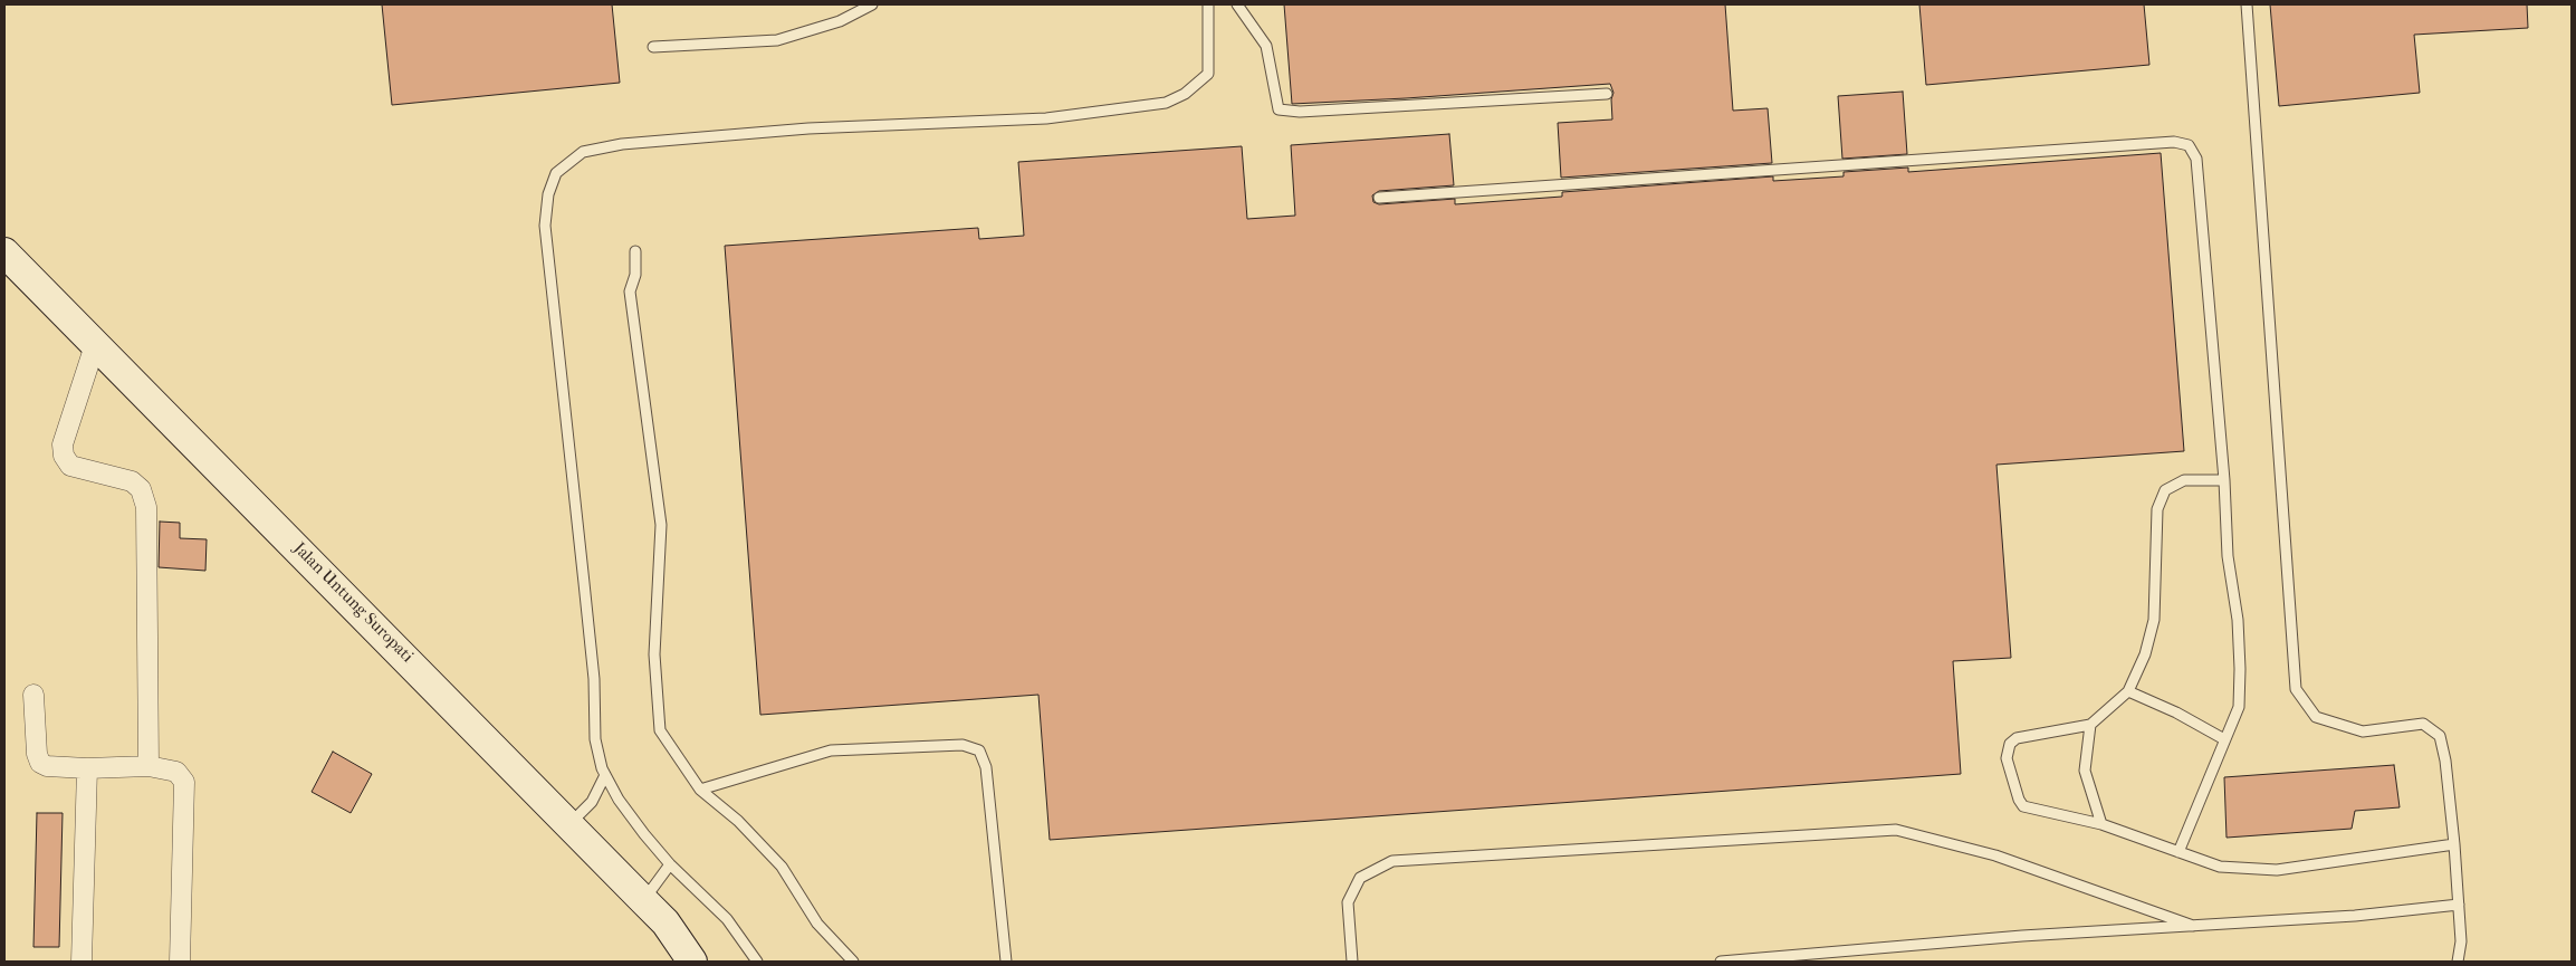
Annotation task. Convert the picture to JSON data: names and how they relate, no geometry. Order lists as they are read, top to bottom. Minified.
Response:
{"streets":{"main road":["Jalan Untung Suropati"]}}
